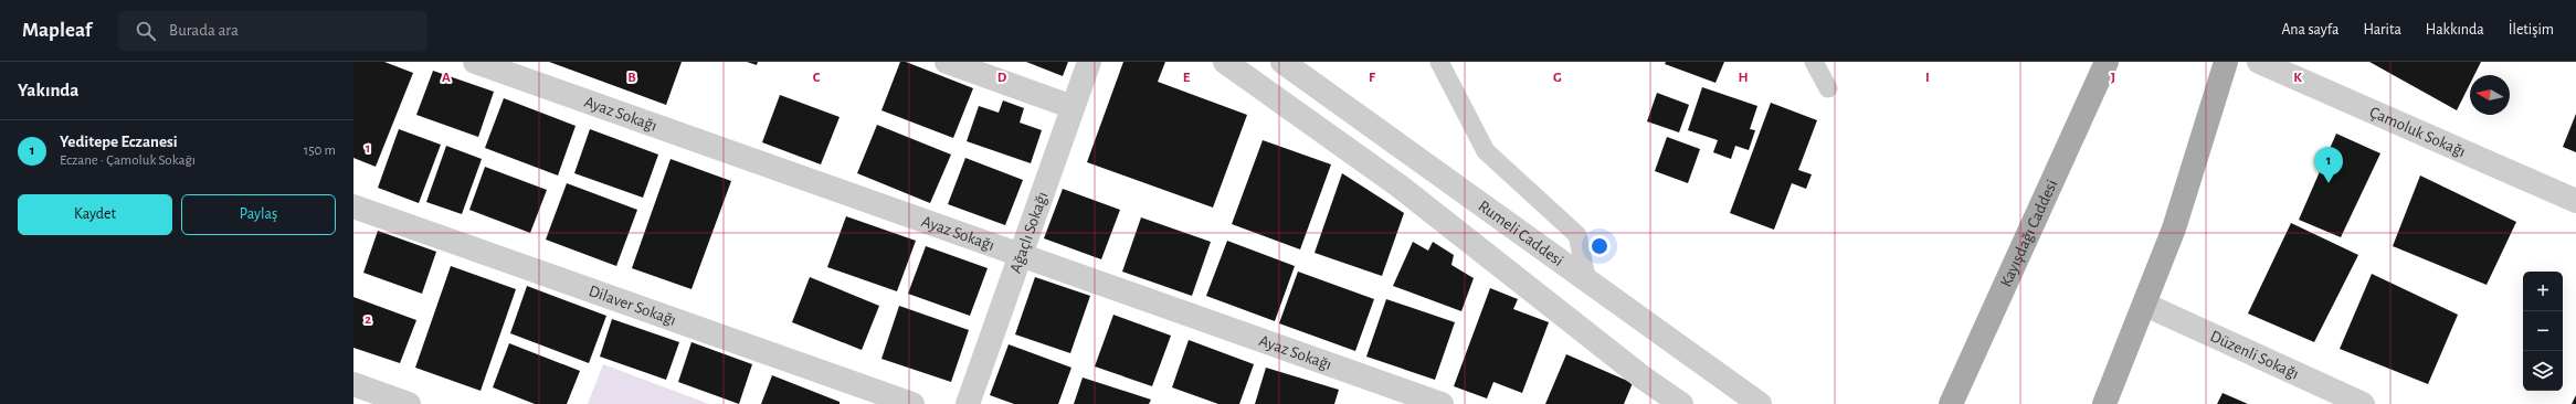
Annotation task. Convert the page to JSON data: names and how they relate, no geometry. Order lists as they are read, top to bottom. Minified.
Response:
{"streets":{"main road":["Kayışdağı Caddesi"],"street":["Ayaz Sokağı","Çamoluk Sokağı","Ağaçlı Sokağı","Rumeli Caddesi","Dilaver Sokağı","Düzenli Sokağı"]},"crossings":[["Ayaz Sokağı","Ağaçlı Sokağı"]],"north":"left","page":{"header":"Mapleaf","search":"Burada ara","nav":["Ana sayfa","Harita","Hakkında","İletişim"],"heading":"Yakında","list":[{"mark":"1","name":"Yeditepe Eczanesi","note":"Eczane · Çamoluk Sokağı","value":"150 m"}],"pins":"1","buttons":["Kaydet","Paylaş"],"map_buttons":["+","−"]},"grid":{"columns":["A","B","C","D","E","F","G","H","I","J","K"],"rows":["1","2"]}}
